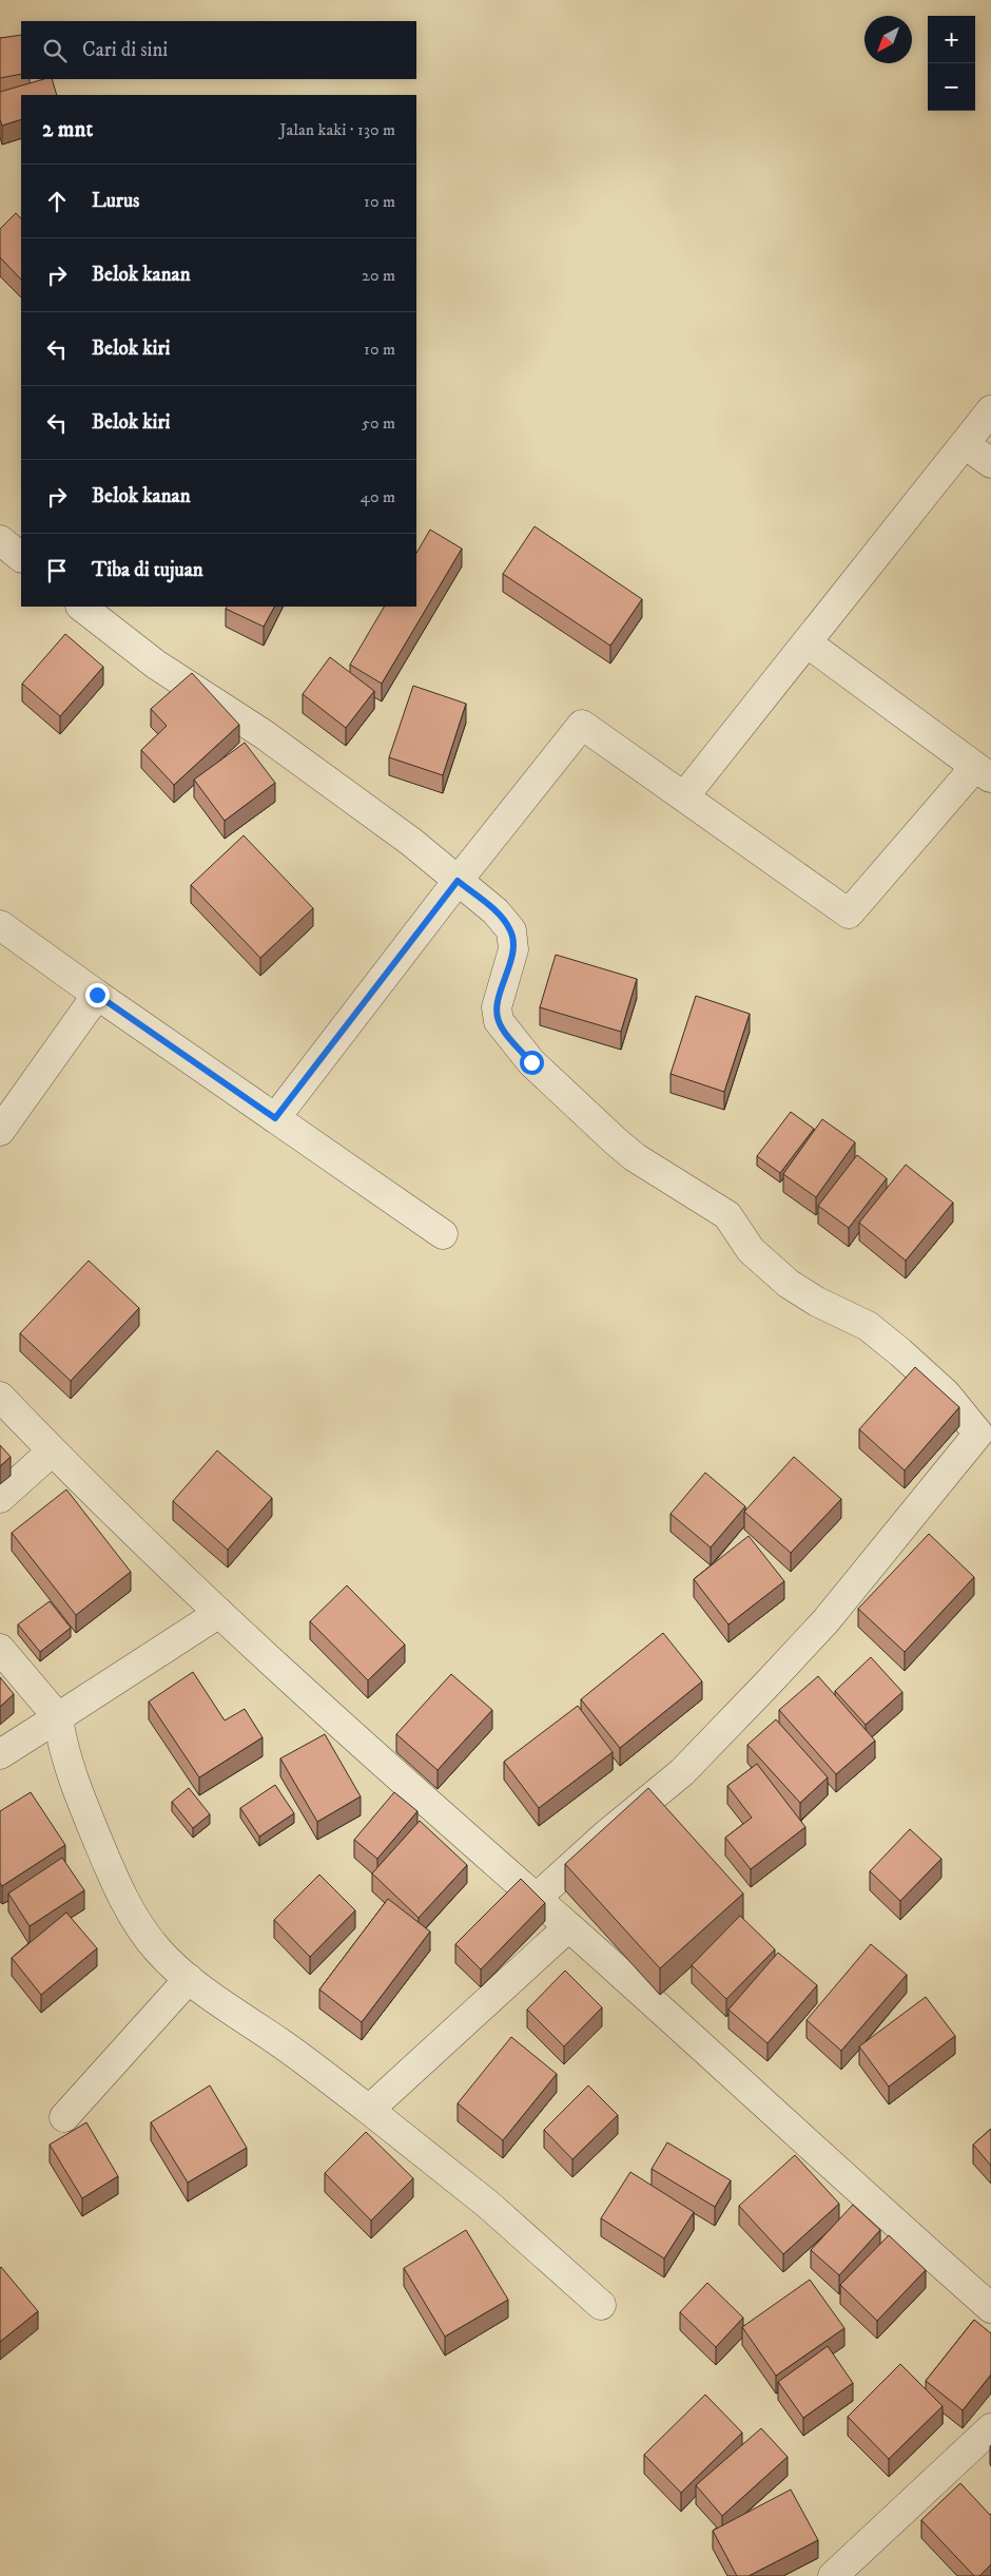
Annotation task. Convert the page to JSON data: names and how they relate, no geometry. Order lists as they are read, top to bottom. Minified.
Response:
{"north":"bottom left","page":{"map_buttons":["+","−"],"search":"Cari di sini","heading":["2 mnt","Jalan kaki · 130 m"],"list":[["Lurus","10 m"],["Belok kanan","20 m"],["Belok kiri","10 m"],["Belok kiri","50 m"],["Belok kanan","40 m"],"Tiba di tujuan"]}}
